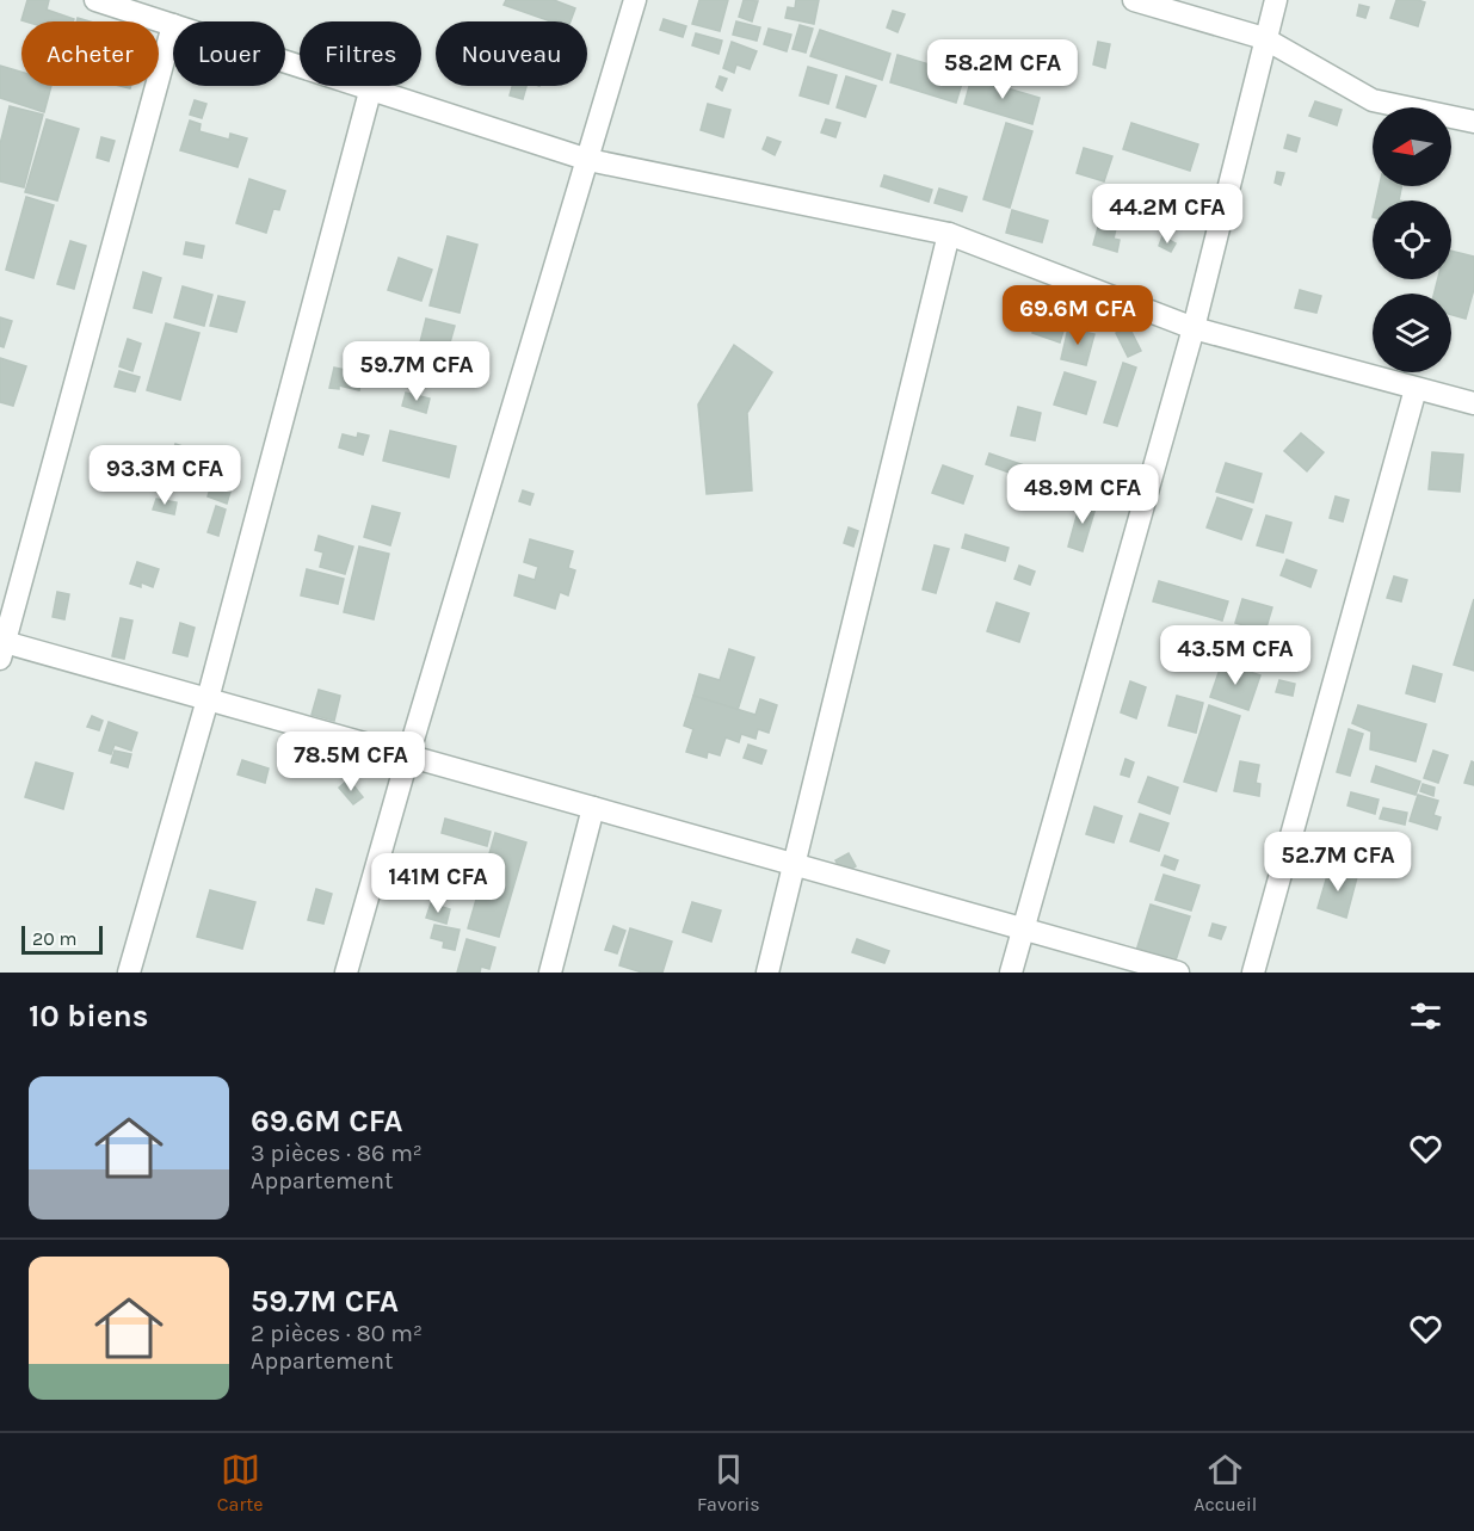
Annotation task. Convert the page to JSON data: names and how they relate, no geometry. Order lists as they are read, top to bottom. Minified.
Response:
{"scale_bar":"20 m","north":"left","page":{"chip":["Acheter","Louer","Filtres","Nouveau"],"price":["58.2M CFA","44.2M CFA","69.6M CFA","59.7M CFA","93.3M CFA","48.9M CFA","43.5M CFA","78.5M CFA","52.7M CFA","141M CFA"],"scale":"20 m","heading":"10 biens","list":[{"name":"69.6M CFA","note":"3 pièces · 86 m² · Appartement"},{"name":"59.7M CFA","note":"2 pièces · 80 m² · Appartement"}],"tabs":["Carte","Favoris","Accueil"]}}
